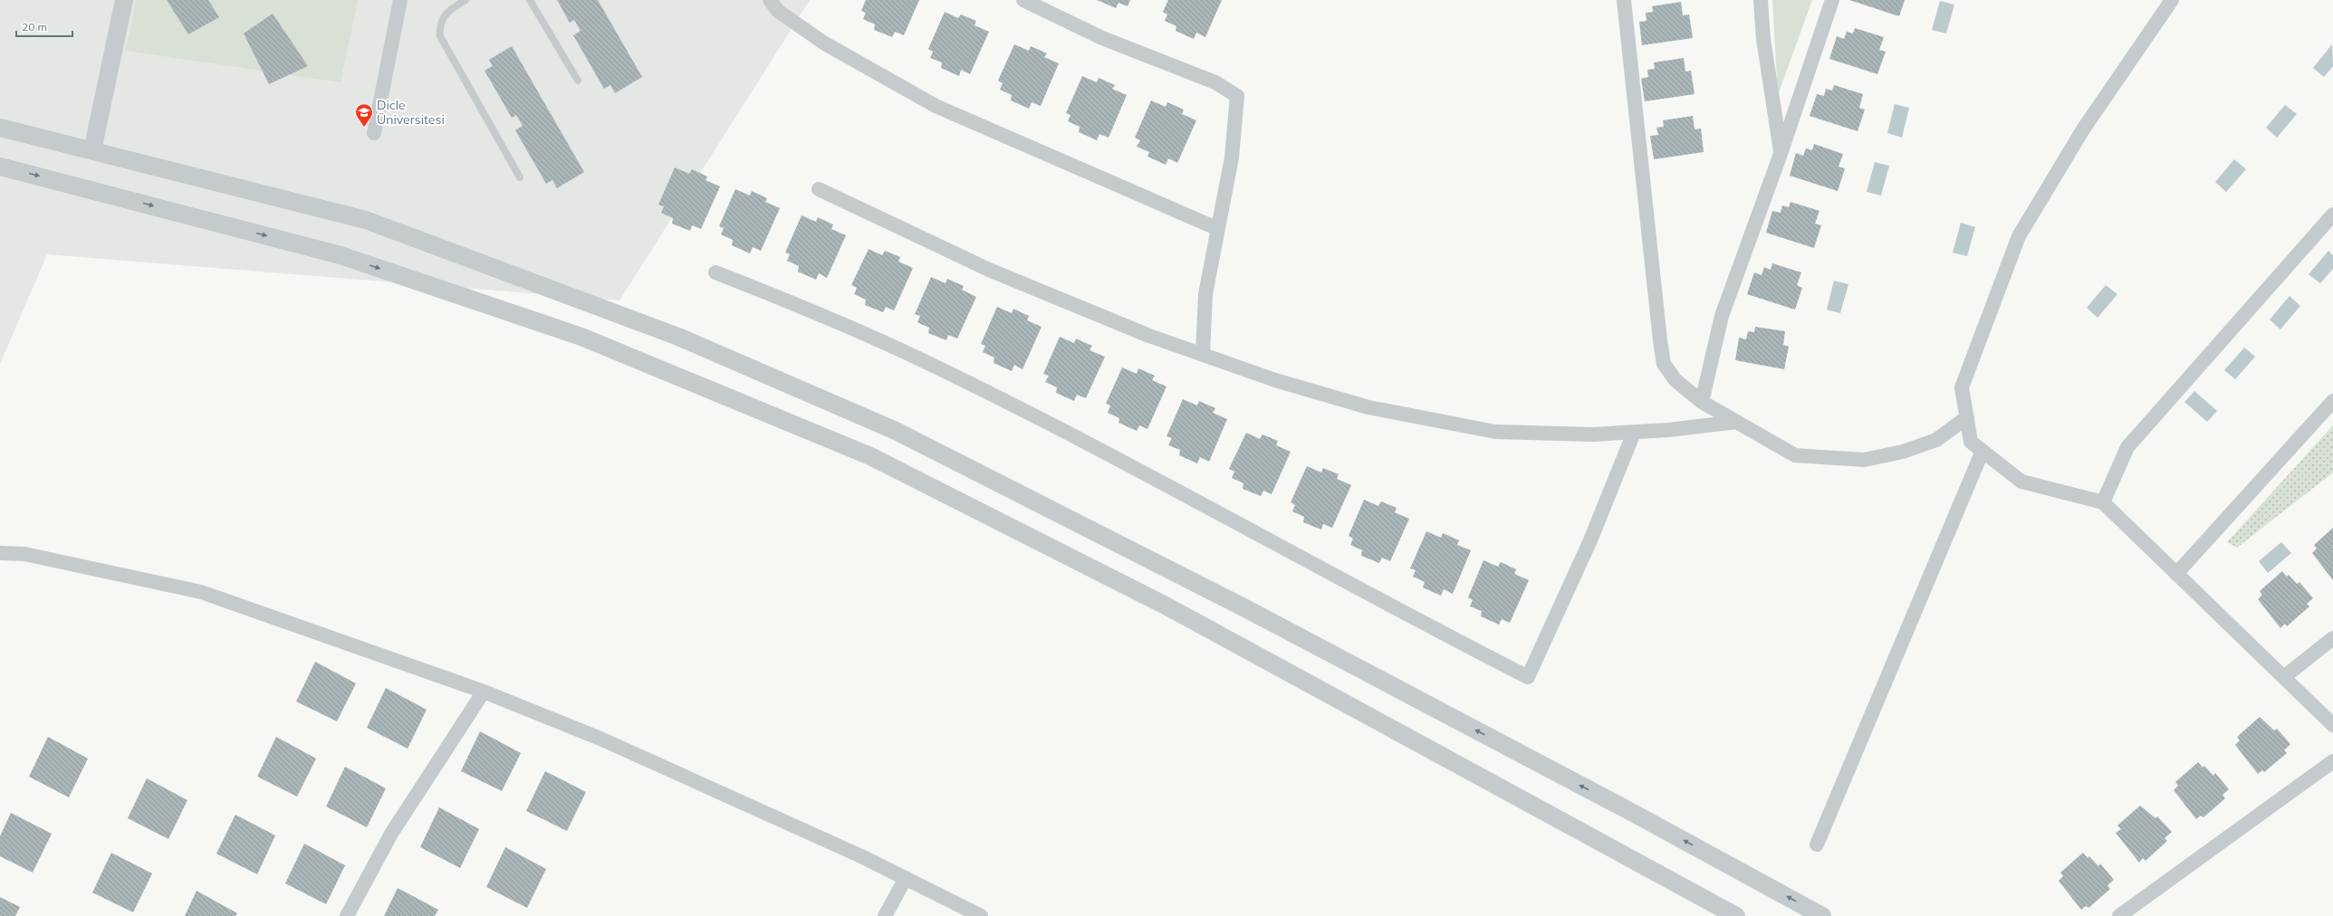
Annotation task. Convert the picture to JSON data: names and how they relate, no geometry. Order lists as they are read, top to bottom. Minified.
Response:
{"places":{"school or university":["Dicle Üniversitesi"]},"scale_bar":"20 m"}
